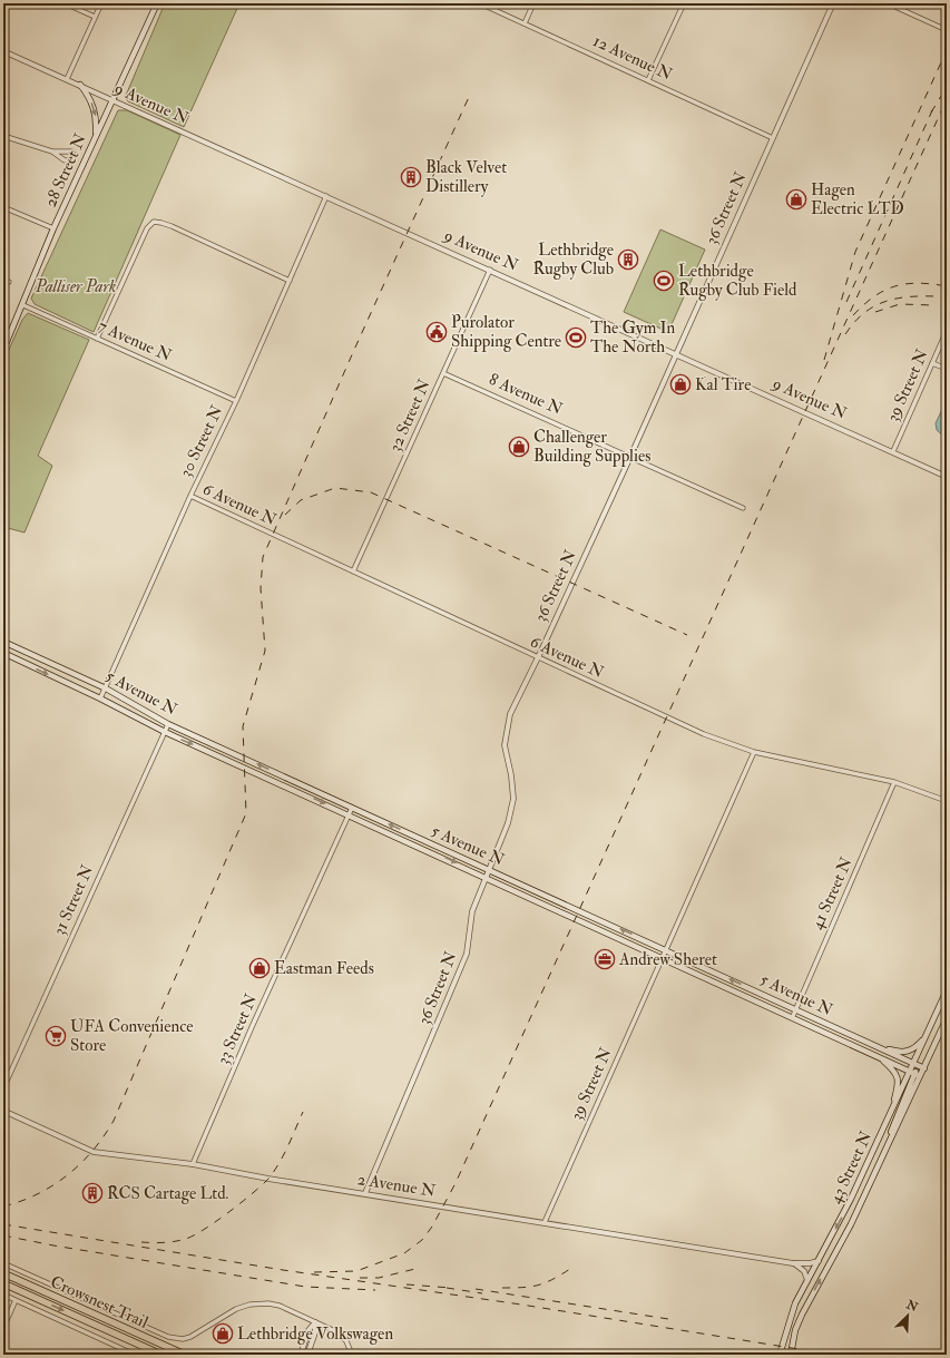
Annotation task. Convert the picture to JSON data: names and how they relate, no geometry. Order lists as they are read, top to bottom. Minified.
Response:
{"streets":{"highway":["Crowsnest Trail"],"main road":["28 Street N","5 Avenue N","43 Street N"],"street":["12 Avenue N","9 Avenue N","36 Street N","7 Avenue N","39 Street N","8 Avenue N","32 Street N","30 Street N","6 Avenue N","41 Street N","31 Street N","33 Street N","2 Avenue N"]},"crossings":[["12 Avenue N","36 Street N"],["9 Avenue N","28 Street N"],["9 Avenue N","36 Street N"],["9 Avenue N","39 Street N"],["9 Avenue N","32 Street N"],["9 Avenue N","30 Street N"],["28 Street N","7 Avenue N"],["36 Street N","8 Avenue N"],["36 Street N","6 Avenue N"],["36 Street N","5 Avenue N"],["36 Street N","2 Avenue N"],["7 Avenue N","30 Street N"],["39 Street N","5 Avenue N"],["39 Street N","2 Avenue N"],["8 Avenue N","32 Street N"],["32 Street N","6 Avenue N"],["30 Street N","6 Avenue N"],["30 Street N","5 Avenue N"],["6 Avenue N","41 Street N"],["5 Avenue N","41 Street N"],["5 Avenue N","31 Street N"],["5 Avenue N","33 Street N"],["5 Avenue N","43 Street N"],["33 Street N","2 Avenue N"],["43 Street N","2 Avenue N"]],"parks":["Palliser Park"],"places":{"building":["Black Velvet Distillery","Lethbridge Rugby Club","RCS Cartage Ltd."],"shop":["Hagen Electric LTD","Kal Tire","Challenger Building Supplies","Eastman Feeds","Lethbridge Volkswagen"],"sports":["Lethbridge Rugby Club Field","The Gym In The North"],"public building":["Purolator Shipping Centre"],"office":["Andrew Sheret"],"supermarket":["UFA Convenience Store"]},"north":"top right"}
